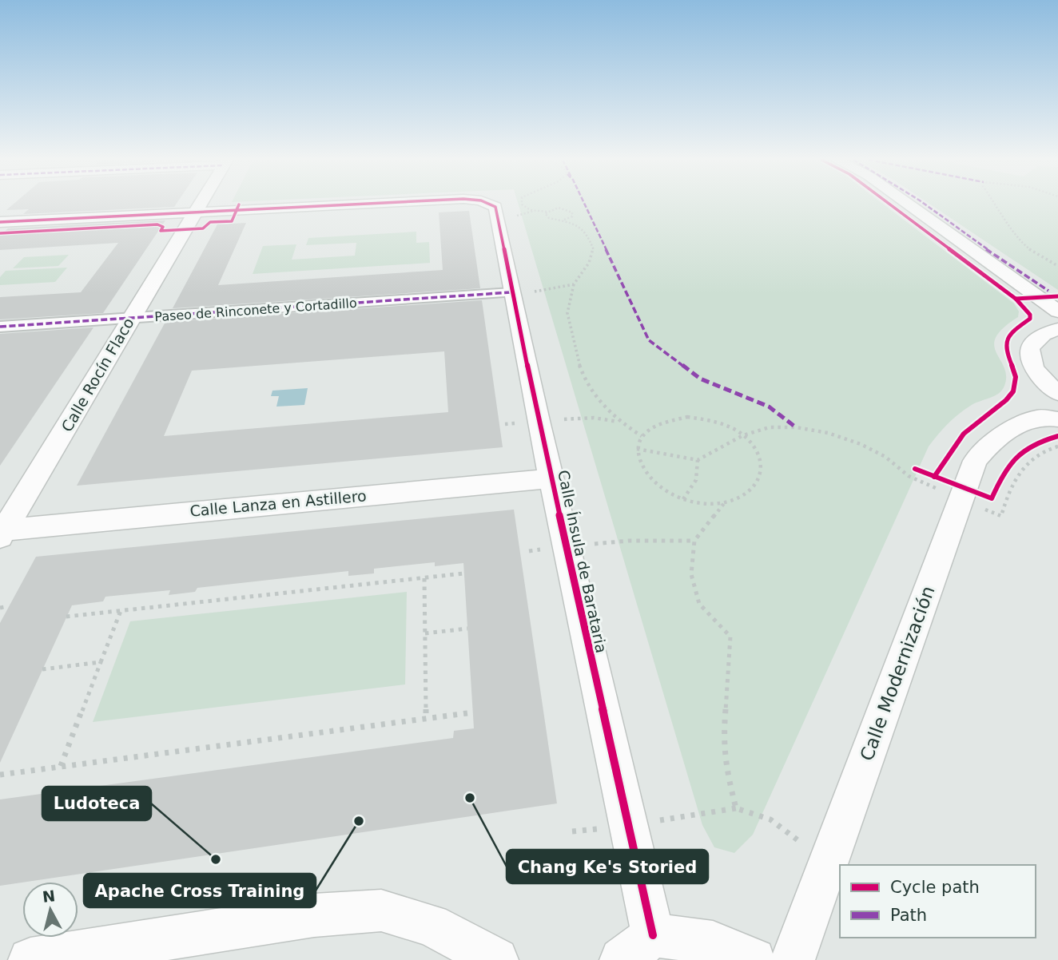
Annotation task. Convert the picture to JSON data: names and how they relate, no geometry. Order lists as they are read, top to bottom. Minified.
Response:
{"streets":{"street":["Paseo de Rinconete y Cortadillo","Calle Rocín Flaco","Calle Lanza en Astillero","Calle Ínsula de Barataria","Calle Modernización"]},"crossings":[["Paseo de Rinconete y Cortadillo","Calle Rocín Flaco"],["Paseo de Rinconete y Cortadillo","Calle Ínsula de Barataria"],["Calle Rocín Flaco","Calle Lanza en Astillero"],["Calle Rocín Flaco","Calle Ínsula de Barataria"],["Calle Lanza en Astillero","Calle Ínsula de Barataria"]],"places":["Chang Ke's Storied","Apache Cross Training","Ludoteca"],"legend":["Cycle path","Path"],"north":"top"}
